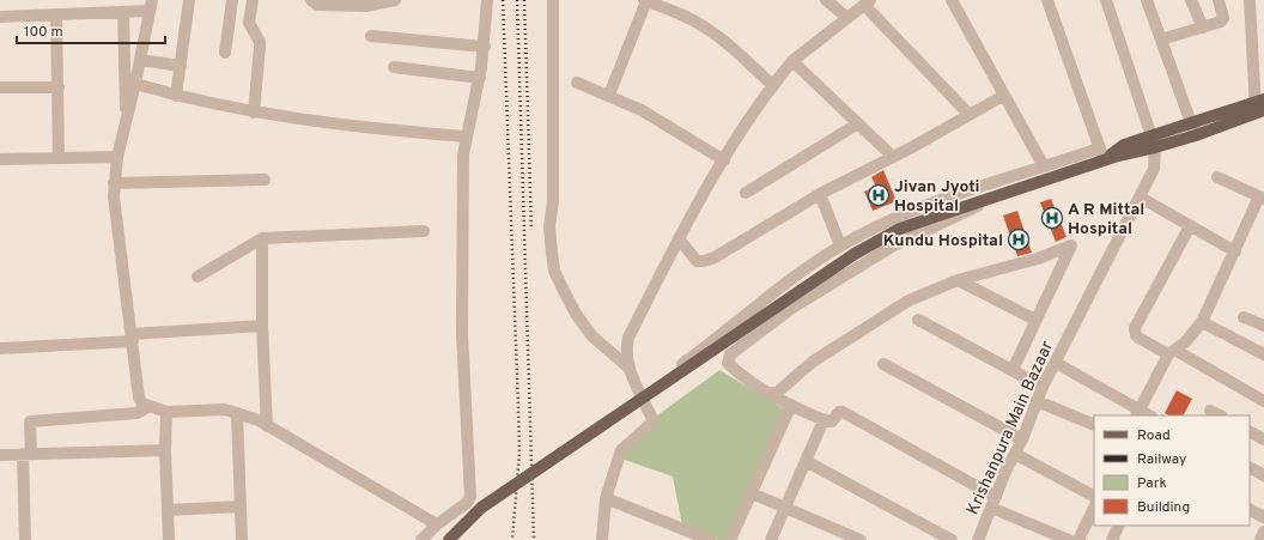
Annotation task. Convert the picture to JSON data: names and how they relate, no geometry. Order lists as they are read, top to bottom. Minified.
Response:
{"streets":{"street":["Krishanpura Main Bazaar"]},"places":{"hospital":["Jivan Jyoti Hospital","A R Mittal Hospital","Kundu Hospital"]},"legend":["Road","Railway","Park","Building"],"scale_bar":"100 m"}
